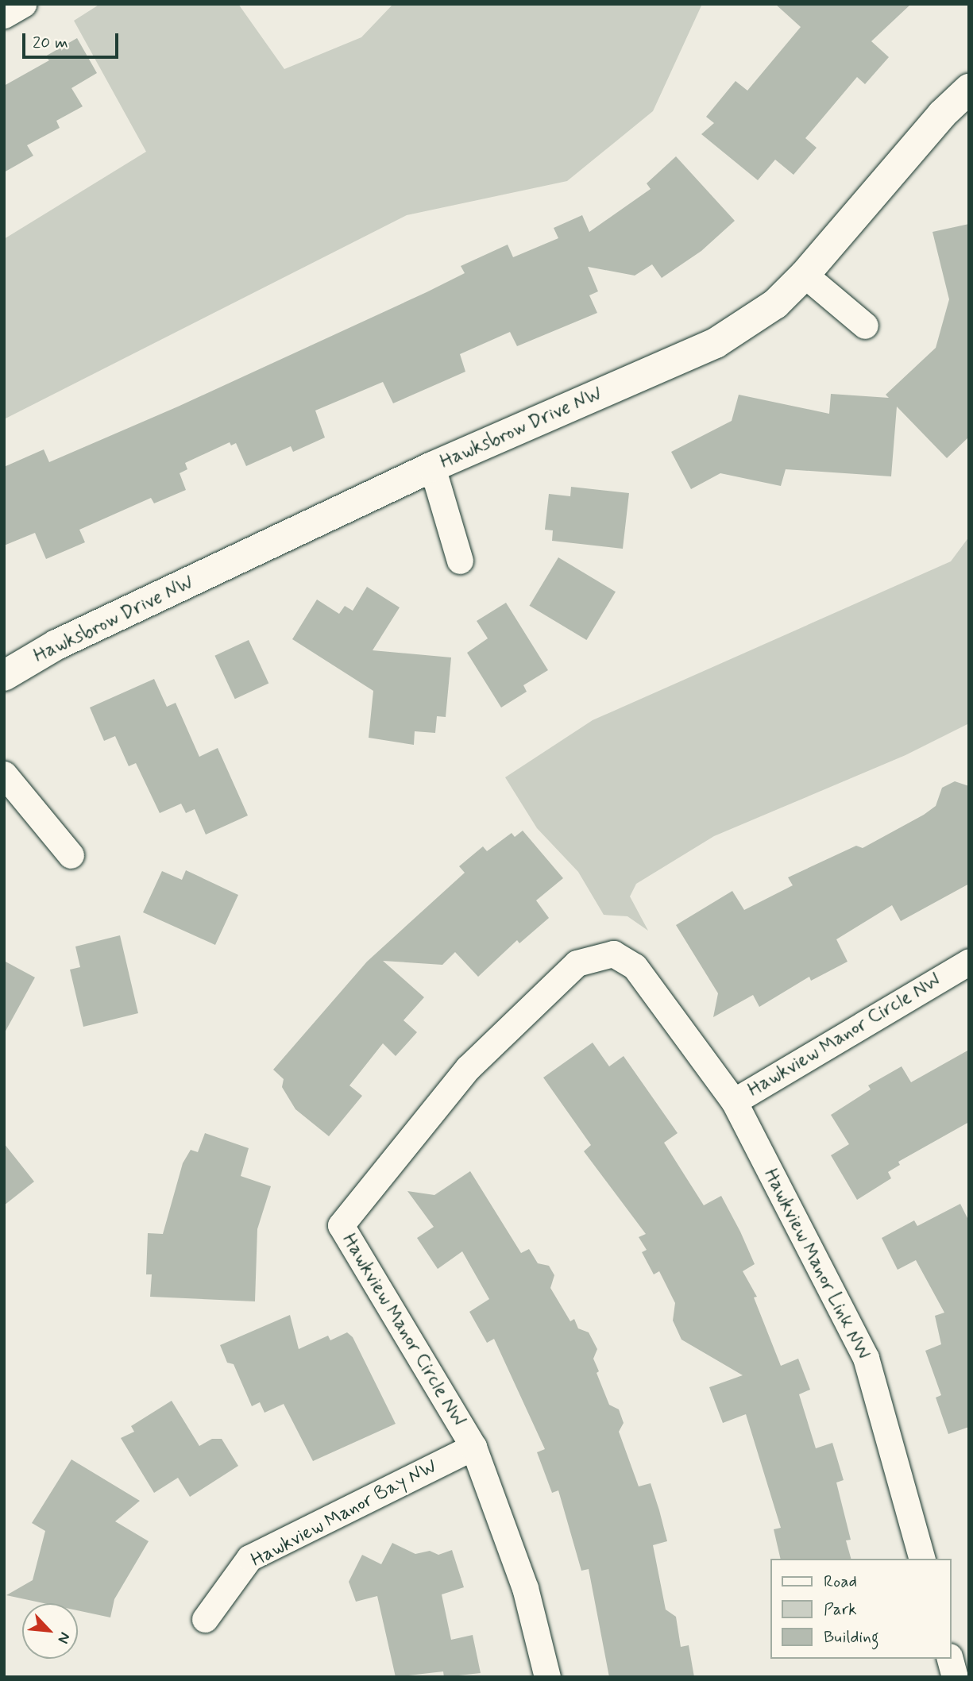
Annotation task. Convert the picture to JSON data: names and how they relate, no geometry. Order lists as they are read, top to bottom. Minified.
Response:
{"streets":{"street":["Hawksbrow Drive NW","Hawkview Manor Circle NW","Hawkview Manor Link NW","Hawkview Manor Bay NW"]},"crossings":[["Hawkview Manor Circle NW","Hawkview Manor Link NW"],["Hawkview Manor Circle NW","Hawkview Manor Bay NW"]],"legend":["Road","Park","Building"],"scale_bar":"20 m","north":"bottom right"}
